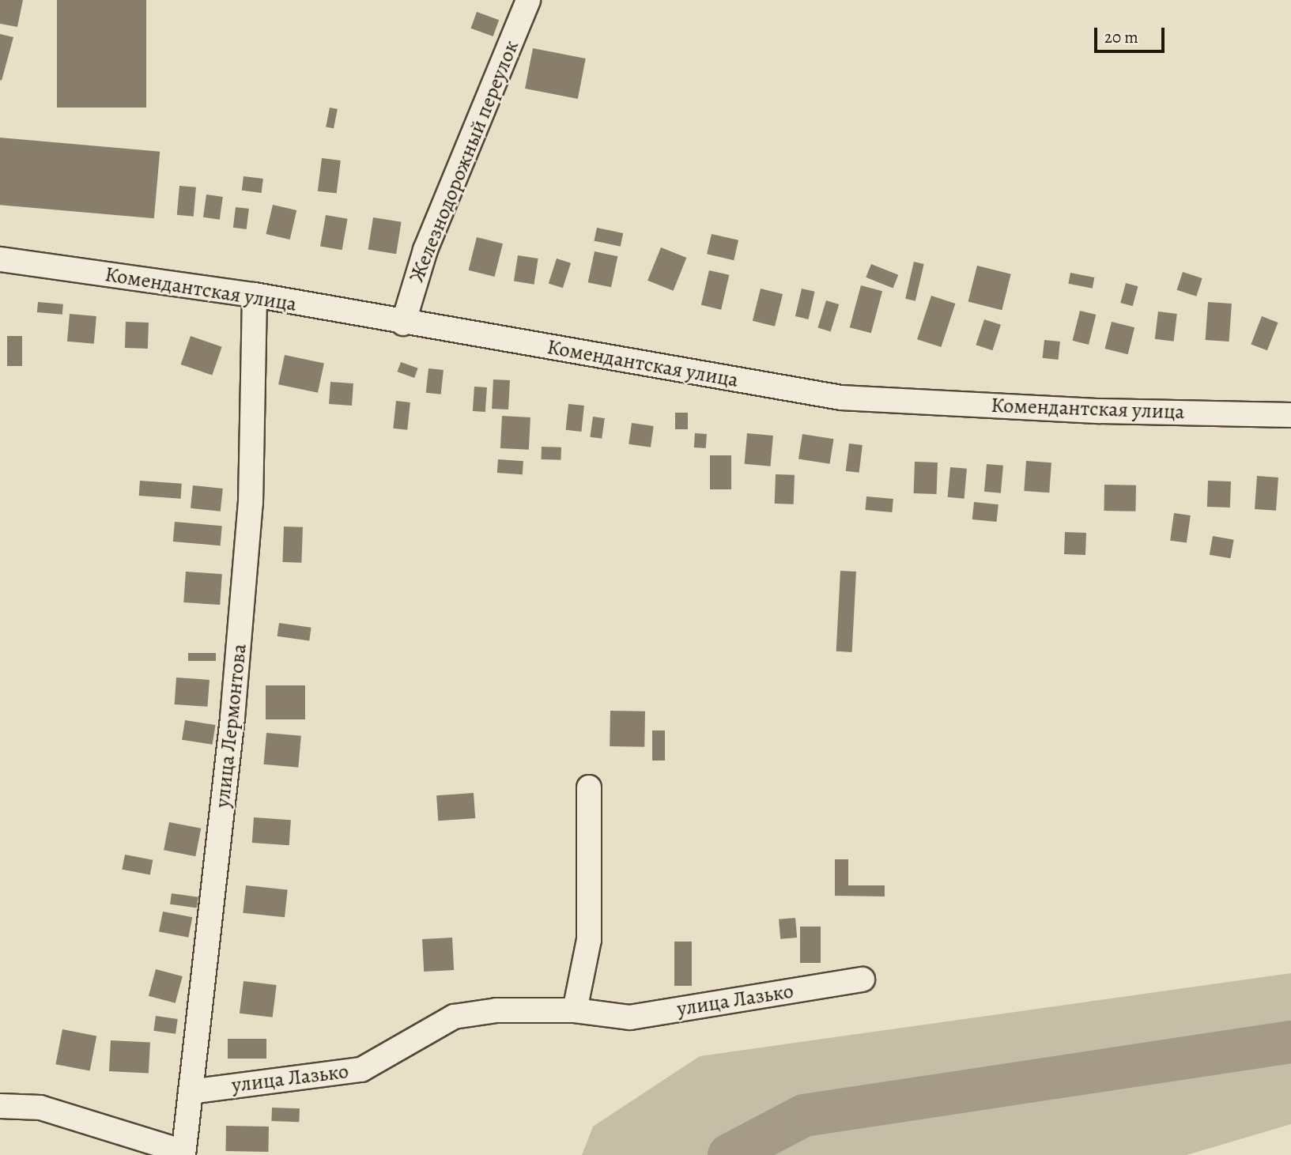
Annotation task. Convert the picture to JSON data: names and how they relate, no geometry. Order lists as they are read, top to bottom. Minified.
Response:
{"streets":{"street":["Железнодорожный переулок","Комендантская улица","улица Лермонтова","улица Лазько"]},"crossings":[["Железнодорожный переулок","Комендантская улица"],["Комендантская улица","улица Лермонтова"],["улица Лермонтова","улица Лазько"]],"scale_bar":"20 m"}
